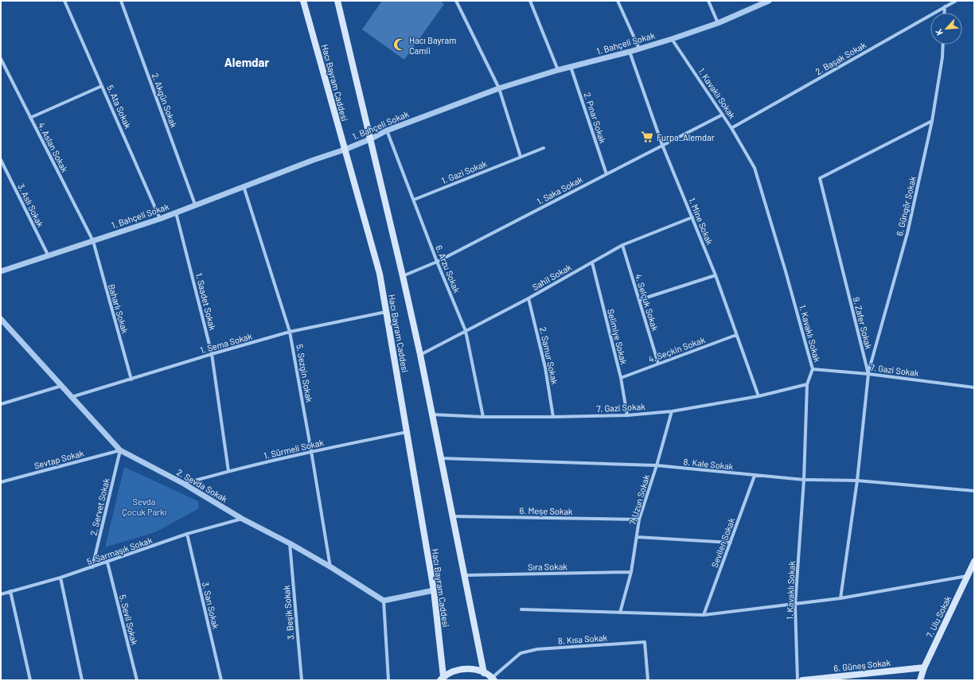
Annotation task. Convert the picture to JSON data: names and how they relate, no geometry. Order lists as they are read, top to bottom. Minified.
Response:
{"streets":{"main road":["Hacı Bayram Caddesi","7. Ulu Sokak","6. Güneş Sokak"],"street":["1. Bahçeli Sokak","2. Başak Sokak","1. Kavaklı Sokak","2. Akgün Sokak","5. Ata Sokak","2. Pınar Sokak","4. Aslan Sokak","1. Gazi Sokak","1. Saka Sokak","3. Aslı Sokak","6. Güngör Sokak","1. Mine Sokak","6. Arzu Sokak","Sahil Sokak","1. Saadet Sokak","4. Selçuk Sokak","Baharlı Sokak","9. Zafer Sokak","Selimiye Sokak","1. Sema Sokak","4. Seçkin Sokak","2. Samur Sokak","7. Gazi Sokak","5. Sezgin Sokak","1. Sürmeli Sokak","Sevtap Sokak","8. Kale Sokak","2. Sevda Sokak","7. Uzun Sokak","2. Servet Sokak","6. Meşe Sokak","Sevilen Sokak","5. Sarmaşık Sokak","Sıra Sokak","3. Sarı Sokak","3. Beşik Sokak","5. Sevil Sokak","8. Kısa Sokak"]},"crossings":[["1. Bahçeli Sokak","Hacı Bayram Caddesi"],["1. Bahçeli Sokak","1. Kavaklı Sokak"],["1. Bahçeli Sokak","2. Akgün Sokak"],["1. Bahçeli Sokak","5. Ata Sokak"],["1. Bahçeli Sokak","2. Pınar Sokak"],["1. Bahçeli Sokak","4. Aslan Sokak"],["1. Bahçeli Sokak","3. Aslı Sokak"],["1. Bahçeli Sokak","1. Mine Sokak"],["1. Bahçeli Sokak","6. Arzu Sokak"],["1. Bahçeli Sokak","1. Saadet Sokak"],["1. Bahçeli Sokak","Baharlı Sokak"],["1. Bahçeli Sokak","5. Sezgin Sokak"],["2. Başak Sokak","1. Kavaklı Sokak"],["Hacı Bayram Caddesi","1. Saka Sokak"],["Hacı Bayram Caddesi","Sahil Sokak"],["Hacı Bayram Caddesi","1. Sema Sokak"],["Hacı Bayram Caddesi","7. Gazi Sokak"],["Hacı Bayram Caddesi","1. Sürmeli Sokak"],["Hacı Bayram Caddesi","8. Kale Sokak"],["Hacı Bayram Caddesi","6. Meşe Sokak"],["Hacı Bayram Caddesi","Sıra Sokak"],["1. Kavaklı Sokak","1. Saka Sokak"],["1. Kavaklı Sokak","7. Gazi Sokak"],["1. Kavaklı Sokak","8. Kale Sokak"],["2. Pınar Sokak","1. Saka Sokak"],["4. Aslan Sokak","Baharlı Sokak"],["1. Gazi Sokak","6. Arzu Sokak"],["1. Saka Sokak","1. Mine Sokak"],["1. Saka Sokak","6. Arzu Sokak"],["6. Güngör Sokak","9. Zafer Sokak"],["6. Güngör Sokak","7. Gazi Sokak"],["1. Mine Sokak","Sahil Sokak"],["1. Mine Sokak","4. Seçkin Sokak"],["1. Mine Sokak","7. Gazi Sokak"],["6. Arzu Sokak","Sahil Sokak"],["6. Arzu Sokak","7. Gazi Sokak"],["Sahil Sokak","4. Selçuk Sokak"],["Sahil Sokak","Selimiye Sokak"],["Sahil Sokak","2. Samur Sokak"],["1. Saadet Sokak","1. Sema Sokak"],["1. Saadet Sokak","1. Sürmeli Sokak"],["4. Selçuk Sokak","4. Seçkin Sokak"],["Baharlı Sokak","1. Sema Sokak"],["9. Zafer Sokak","7. Gazi Sokak"],["9. Zafer Sokak","8. Kale Sokak"],["Selimiye Sokak","4. Seçkin Sokak"],["Selimiye Sokak","7. Gazi Sokak"],["1. Sema Sokak","5. Sezgin Sokak"],["1. Sema Sokak","2. Sevda Sokak"],["2. Samur Sokak","7. Gazi Sokak"],["7. Gazi Sokak","7. Uzun Sokak"],["5. Sezgin Sokak","1. Sürmeli Sokak"],["5. Sezgin Sokak","2. Sevda Sokak"],["1. Sürmeli Sokak","2. Sevda Sokak"],["Sevtap Sokak","2. Sevda Sokak"],["Sevtap Sokak","2. Servet Sokak"],["8. Kale Sokak","7. Uzun Sokak"],["8. Kale Sokak","Sevilen Sokak"],["2. Sevda Sokak","2. Servet Sokak"],["2. Sevda Sokak","5. Sarmaşık Sokak"],["2. Sevda Sokak","3. Beşik Sokak"],["7. Uzun Sokak","6. Meşe Sokak"],["7. Uzun Sokak","Sıra Sokak"],["2. Servet Sokak","5. Sarmaşık Sokak"],["5. Sarmaşık Sokak","3. Sarı Sokak"],["5. Sarmaşık Sokak","5. Sevil Sokak"],["7. Ulu Sokak","6. Güneş Sokak"]],"districts":["Alemdar"],"parks":["Sevda Çocuk Parkı"],"places":{"mosque":["Hacı Bayram Camii"],"supermarket":["Furpa_Alemdar"]},"north":"bottom left"}
